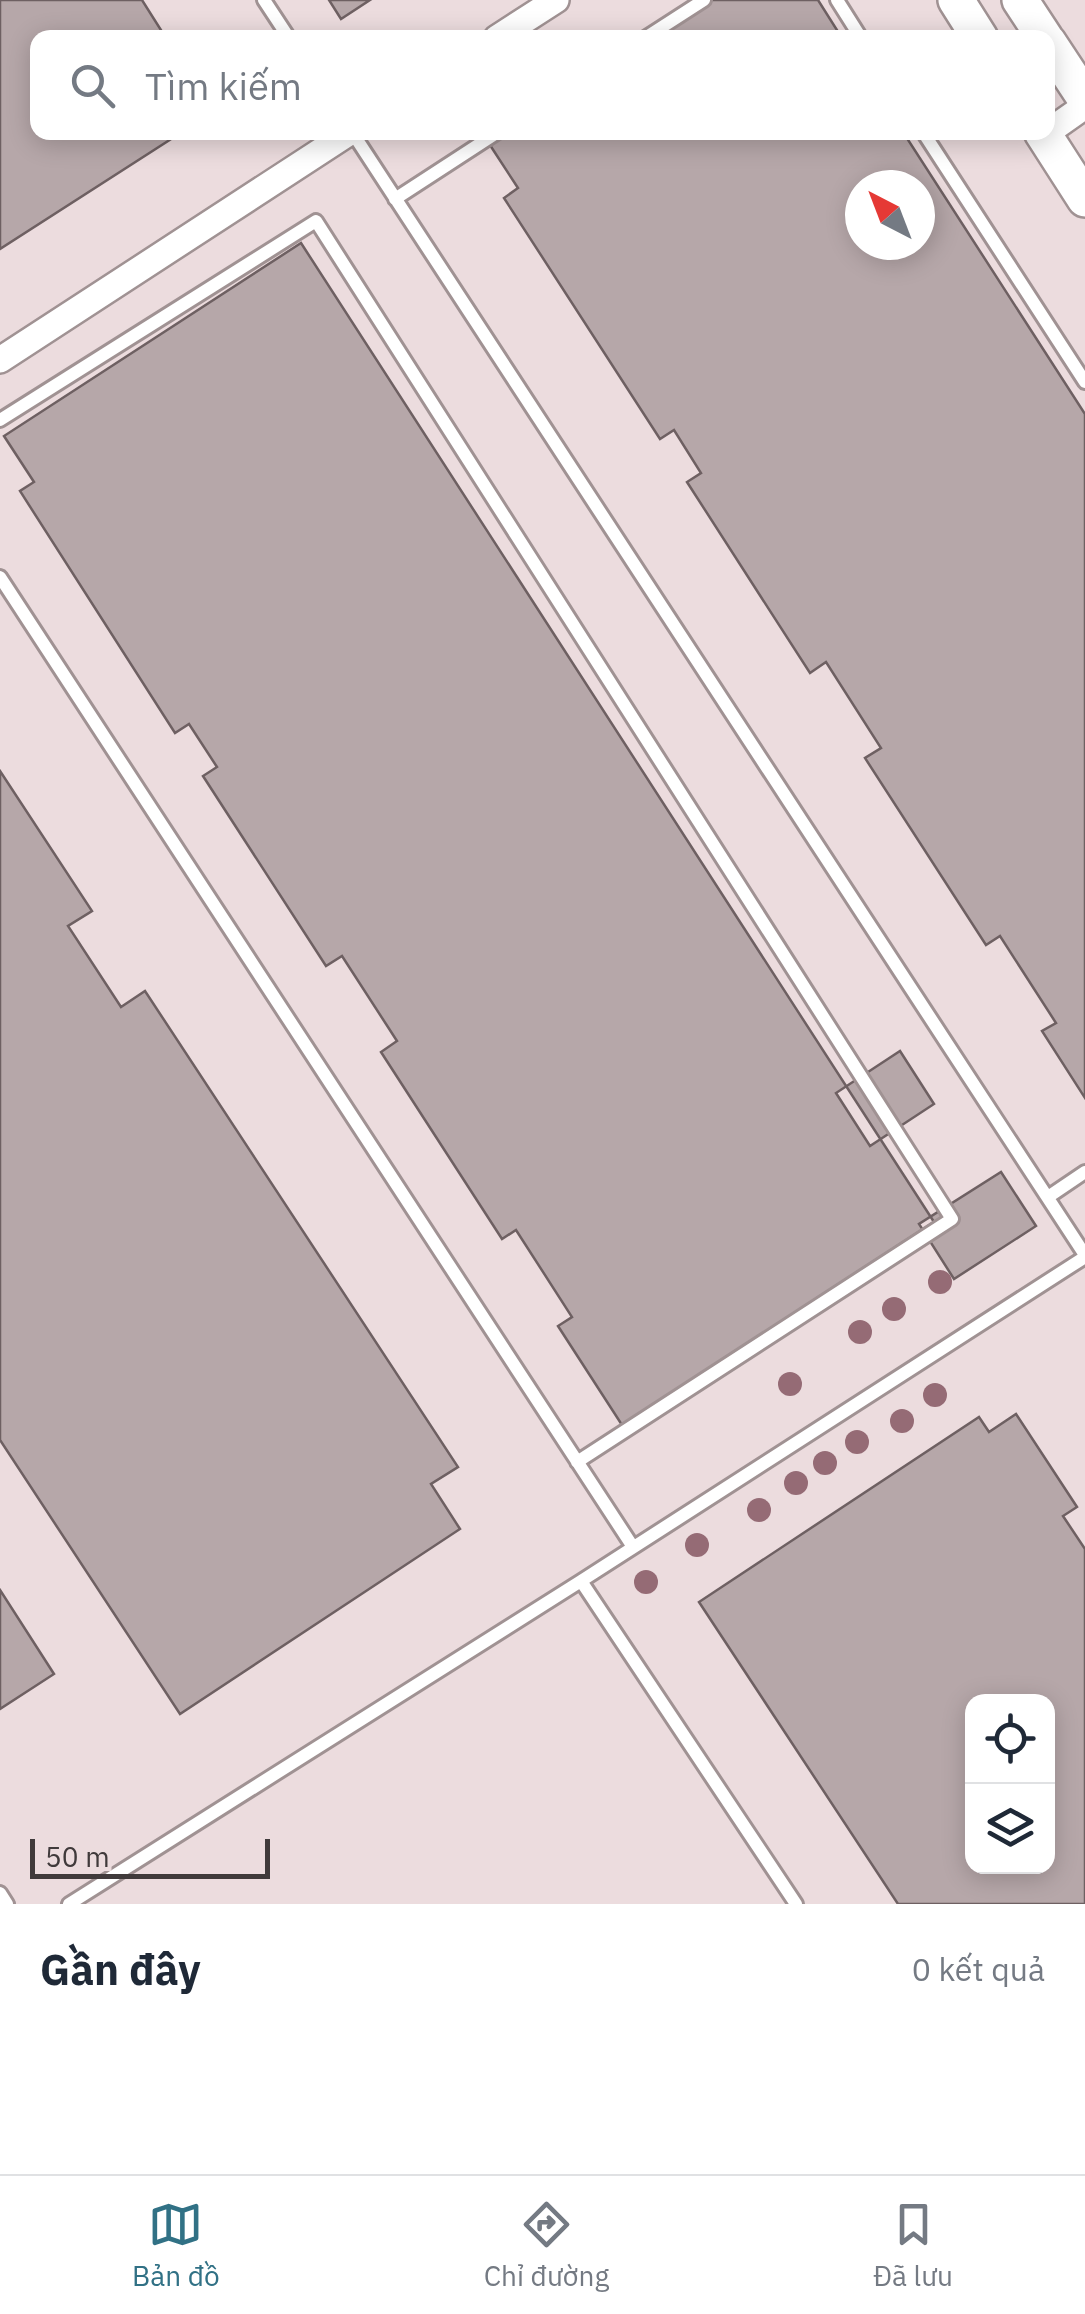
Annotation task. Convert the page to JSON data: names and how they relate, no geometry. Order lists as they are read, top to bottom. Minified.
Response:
{"scale_bar":"50 m","north":"top left","page":{"search":"Tìm kiếm","scale":"50 m","heading":["Gần đây","0 kết quả"],"nav":["Bản đồ","Chỉ đường","Đã lưu"]}}
